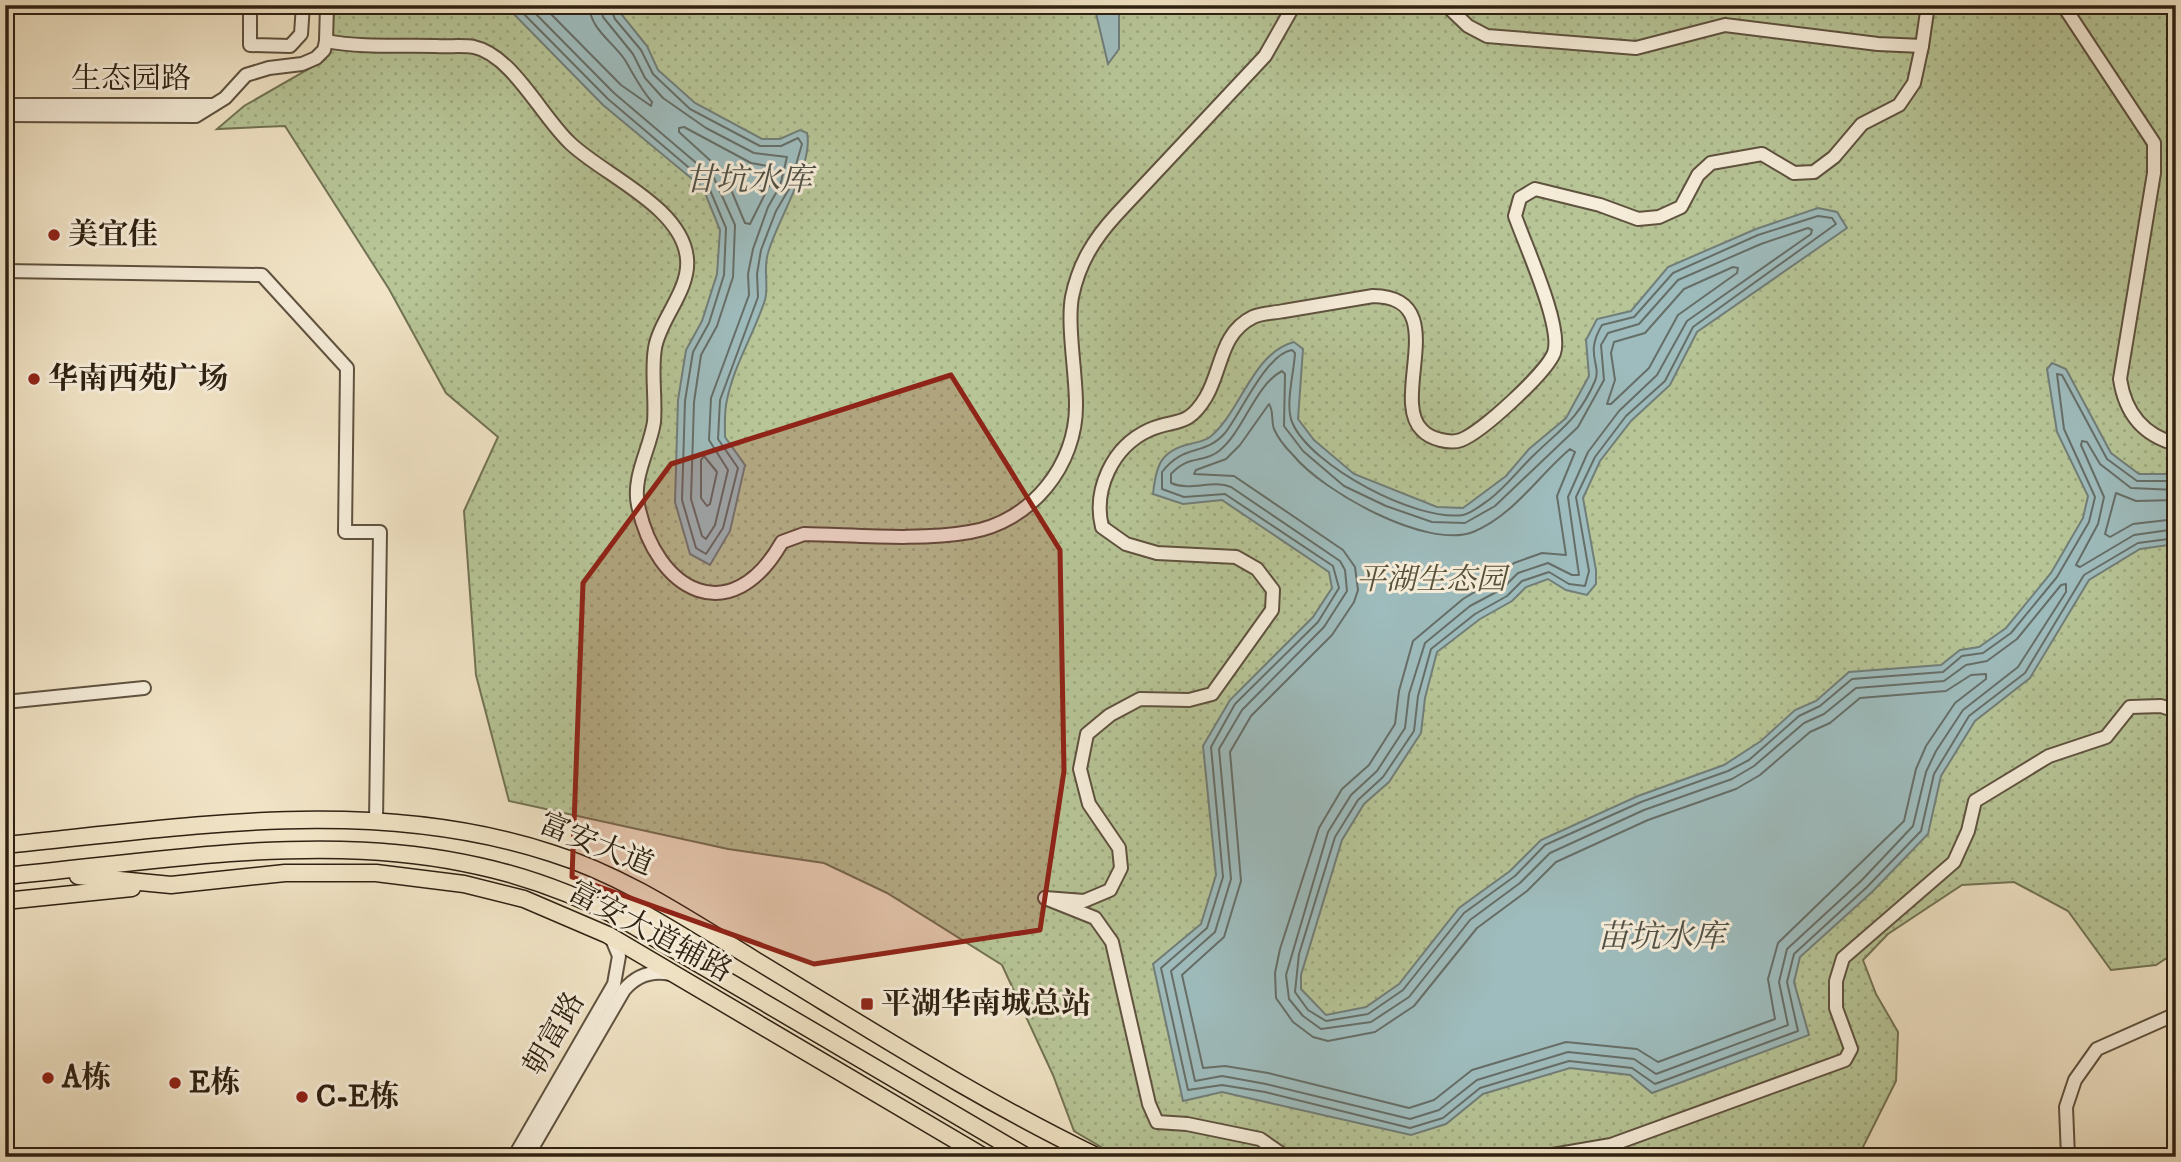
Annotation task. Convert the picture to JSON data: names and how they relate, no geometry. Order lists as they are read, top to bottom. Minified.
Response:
{"streets":{"main road":["富安大道","富安大道辅路"],"street":["生态园路","朝富路"]},"crossings":[["富安大道","富安大道辅路"],["富安大道辅路","朝富路"]],"water":["甘坑水库","苗坑水库"],"parks":["平湖生态园"],"places":{"other":["美宜佳","华南西苑广场","A栋","E栋","C-E栋"],"transit":["平湖华南城总站"]}}
